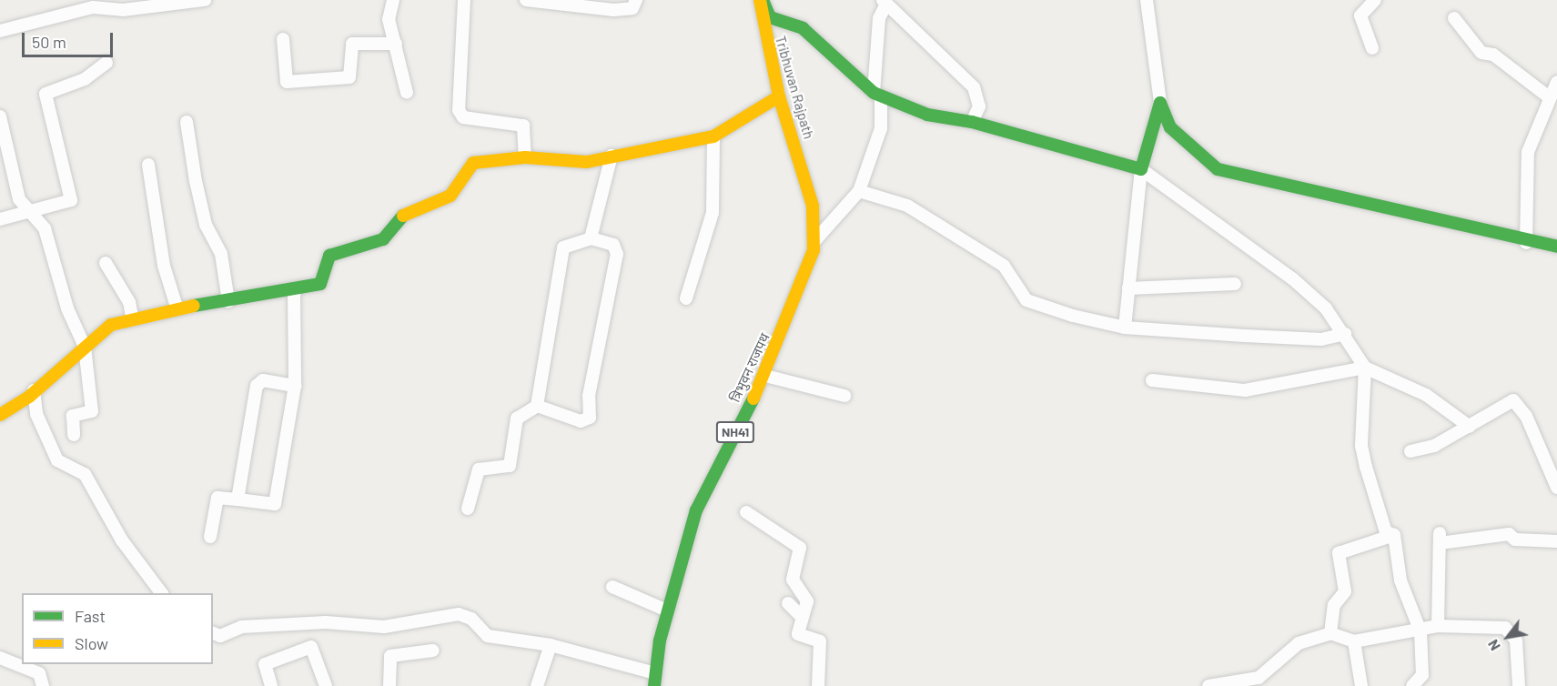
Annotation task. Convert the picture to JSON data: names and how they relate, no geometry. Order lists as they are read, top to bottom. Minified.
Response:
{"streets":{"main road":["Tribhuvan Rajpath","त्रिभुवन राजपथ","NH41"]},"crossings":[["Tribhuvan Rajpath","त्रिभुवन राजपथ"]],"legend":["Fast","Slow"],"scale_bar":"50 m","north":"bottom left"}
